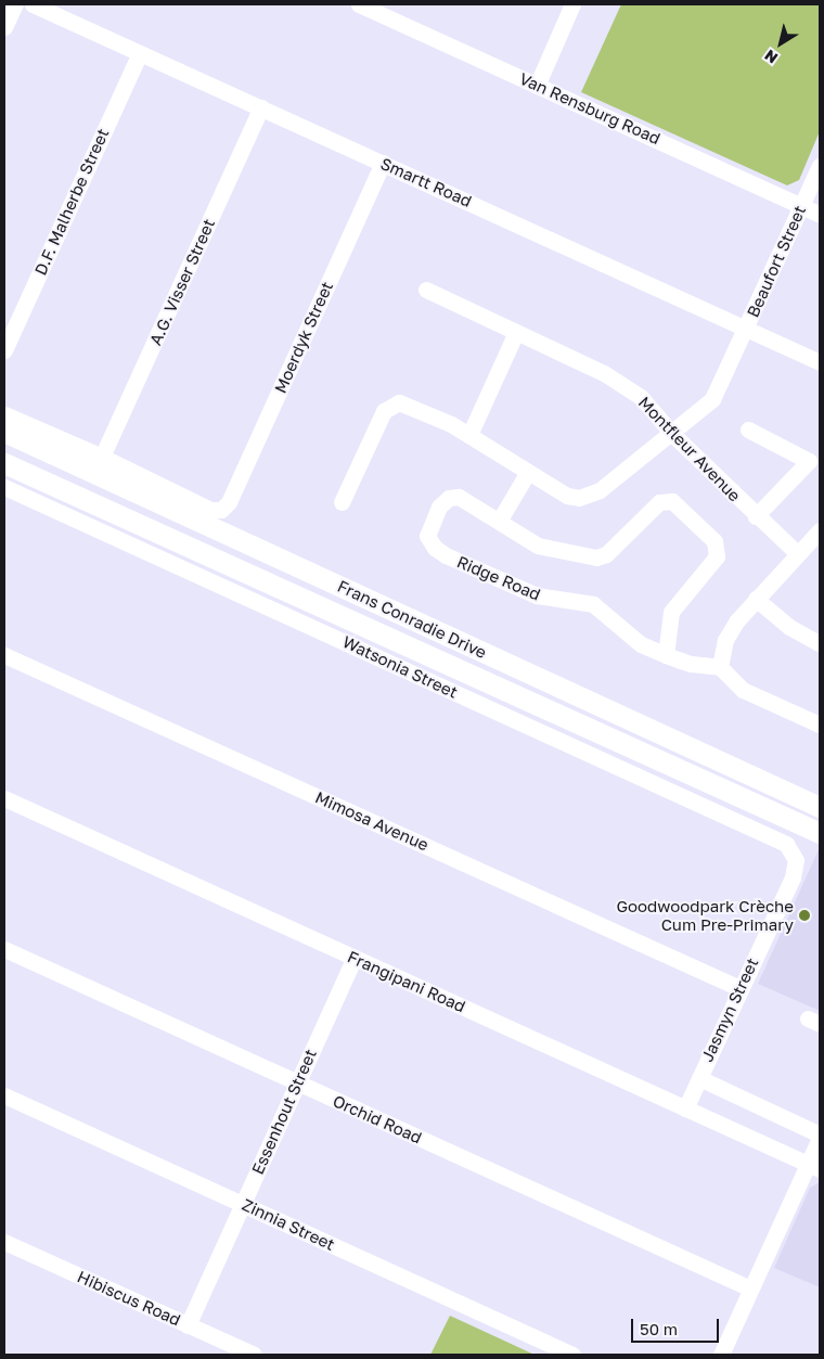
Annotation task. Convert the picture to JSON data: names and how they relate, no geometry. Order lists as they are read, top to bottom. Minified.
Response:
{"streets":{"main road":["Frans Conradie Drive"],"street":["Van Rensburg Road","Smartt Road","D.F. Malherbe Street","Beaufort Street","A.G. Visser Street","Moerdyk Street","Montfleur Avenue","Ridge Road","Watsonia Street","Mimosa Avenue","Frangipani Road","Jasmyn Street","Essenhout Street","Orchid Road","Zinnia Street","Hibiscus Road"]},"crossings":[["Van Rensburg Road","Beaufort Street"],["Smartt Road","D.F. Malherbe Street"],["Smartt Road","Beaufort Street"],["Smartt Road","A.G. Visser Street"],["Smartt Road","Moerdyk Street"],["Beaufort Street","Montfleur Avenue"],["A.G. Visser Street","Moerdyk Street"],["Watsonia Street","Jasmyn Street"],["Mimosa Avenue","Jasmyn Street"],["Frangipani Road","Jasmyn Street"],["Frangipani Road","Essenhout Street"],["Essenhout Street","Orchid Road"],["Essenhout Street","Zinnia Street"],["Essenhout Street","Hibiscus Road"]],"places":["Goodwoodpark Crèche Cum Pre-Primary"],"scale_bar":"50 m","north":"bottom left"}
